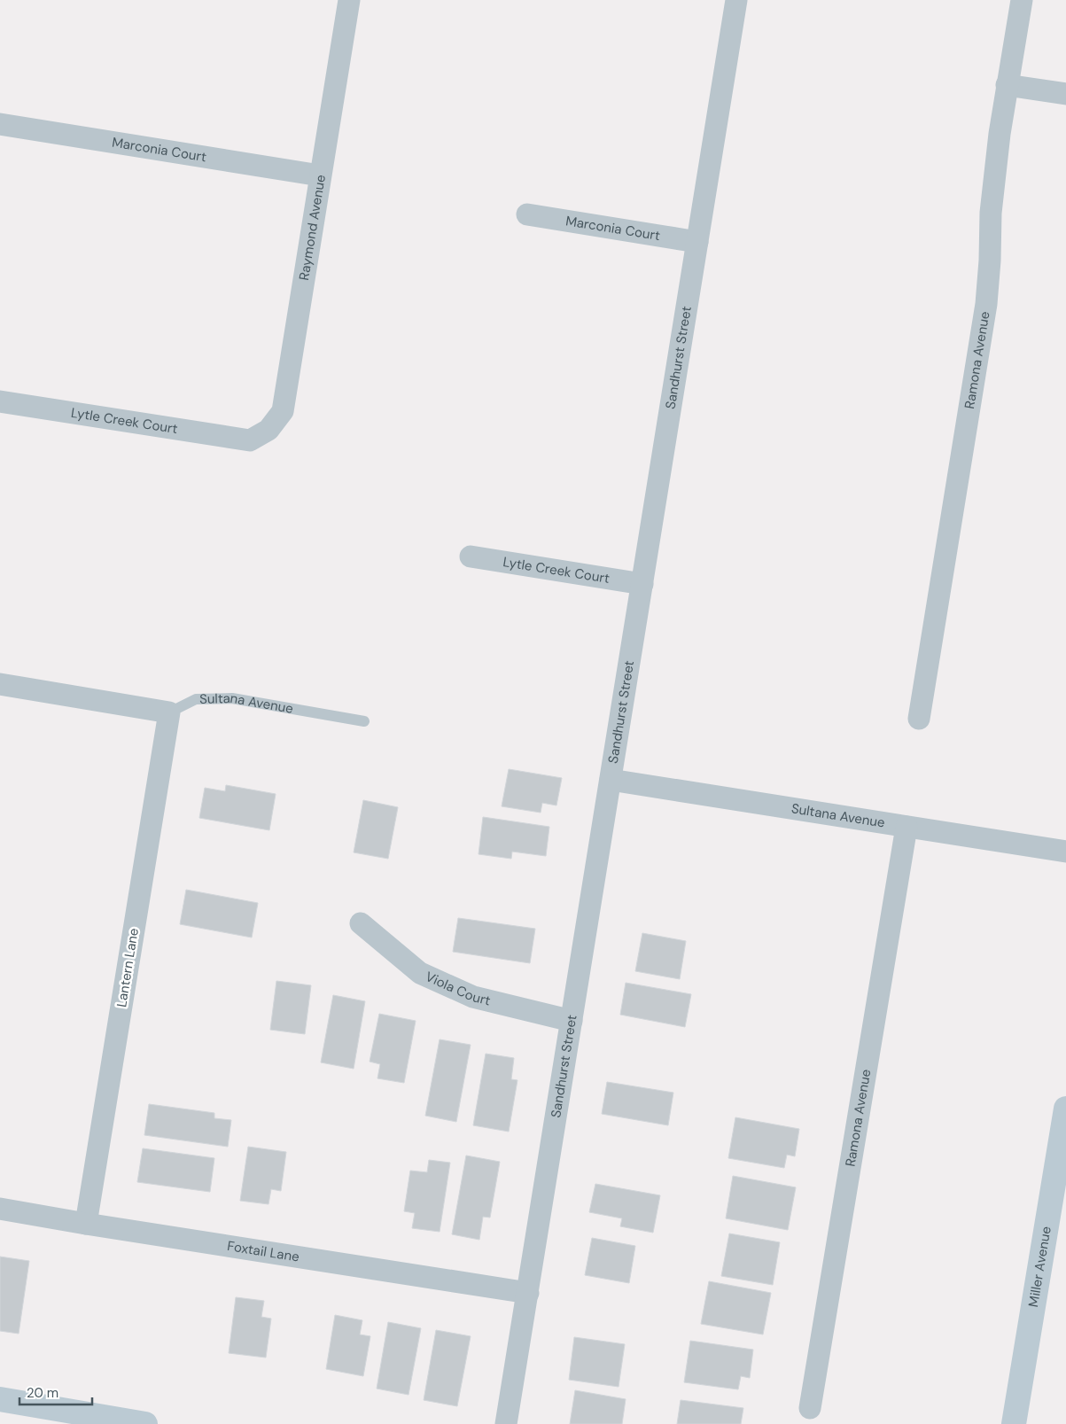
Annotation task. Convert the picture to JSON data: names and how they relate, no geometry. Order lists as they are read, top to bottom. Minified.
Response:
{"streets":{"street":["Marconia Court","Raymond Avenue","Sandhurst Street","Ramona Avenue","Lytle Creek Court","Sultana Avenue","Lantern Lane","Viola Court","Foxtail Lane","Miller Avenue"]},"crossings":[["Marconia Court","Raymond Avenue"],["Marconia Court","Sandhurst Street"],["Raymond Avenue","Lytle Creek Court"],["Sandhurst Street","Lytle Creek Court"],["Sandhurst Street","Sultana Avenue"],["Sandhurst Street","Viola Court"],["Sandhurst Street","Foxtail Lane"],["Ramona Avenue","Sultana Avenue"],["Sultana Avenue","Lantern Lane"],["Lantern Lane","Foxtail Lane"]],"scale_bar":"20 m"}
